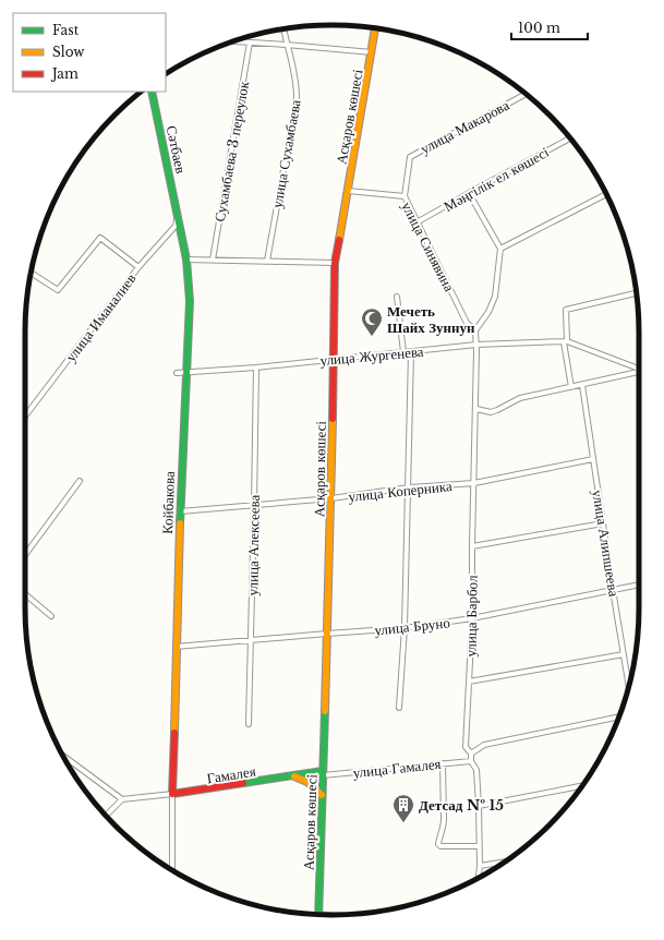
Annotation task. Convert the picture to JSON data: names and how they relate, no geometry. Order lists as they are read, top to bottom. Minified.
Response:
{"streets":{"street":["Асқаров көшесі","улица Макарова","Сәтбаев","Сухамбаева 3 переулок","улица Сухамбаева","Мәңгілік ел көшесі","улица Синявина","улица Иманалиев","улица Жургенева","улица Коперника","Койбакова","улица Алипшеева","улица Алексеева","улица Барбол","улица Бруно","улица Гамалея","Гамалея"]},"crossings":[["Асқаров көшесі","улица Синявина"],["Асқаров көшесі","улица Жургенева"],["Асқаров көшесі","улица Коперника"],["Асқаров көшесі","улица Бруно"],["Асқаров көшесі","улица Гамалея"],["Асқаров көшесі","Гамалея"],["улица Макарова","улица Синявина"],["Сәтбаев","улица Иманалиев"],["Сәтбаев","Койбакова"],["Мәңгілік ел көшесі","улица Синявина"],["улица Иманалиев","Койбакова"],["улица Жургенева","Койбакова"],["улица Жургенева","улица Алексеева"],["улица Жургенева","улица Барбол"],["улица Коперника","Койбакова"],["улица Коперника","улица Алипшеева"],["улица Коперника","улица Алексеева"],["улица Коперника","улица Барбол"],["Койбакова","улица Бруно"],["Койбакова","Гамалея"],["улица Алипшеева","улица Бруно"],["улица Алексеева","улица Бруно"],["улица Барбол","улица Бруно"],["улица Барбол","улица Гамалея"],["улица Гамалея","Гамалея"]],"places":{"mosque":["Мечеть Шайх Зуннун"],"building":["Детсад № 15"]},"legend":["Fast","Slow","Jam"],"scale_bar":"100 m"}
